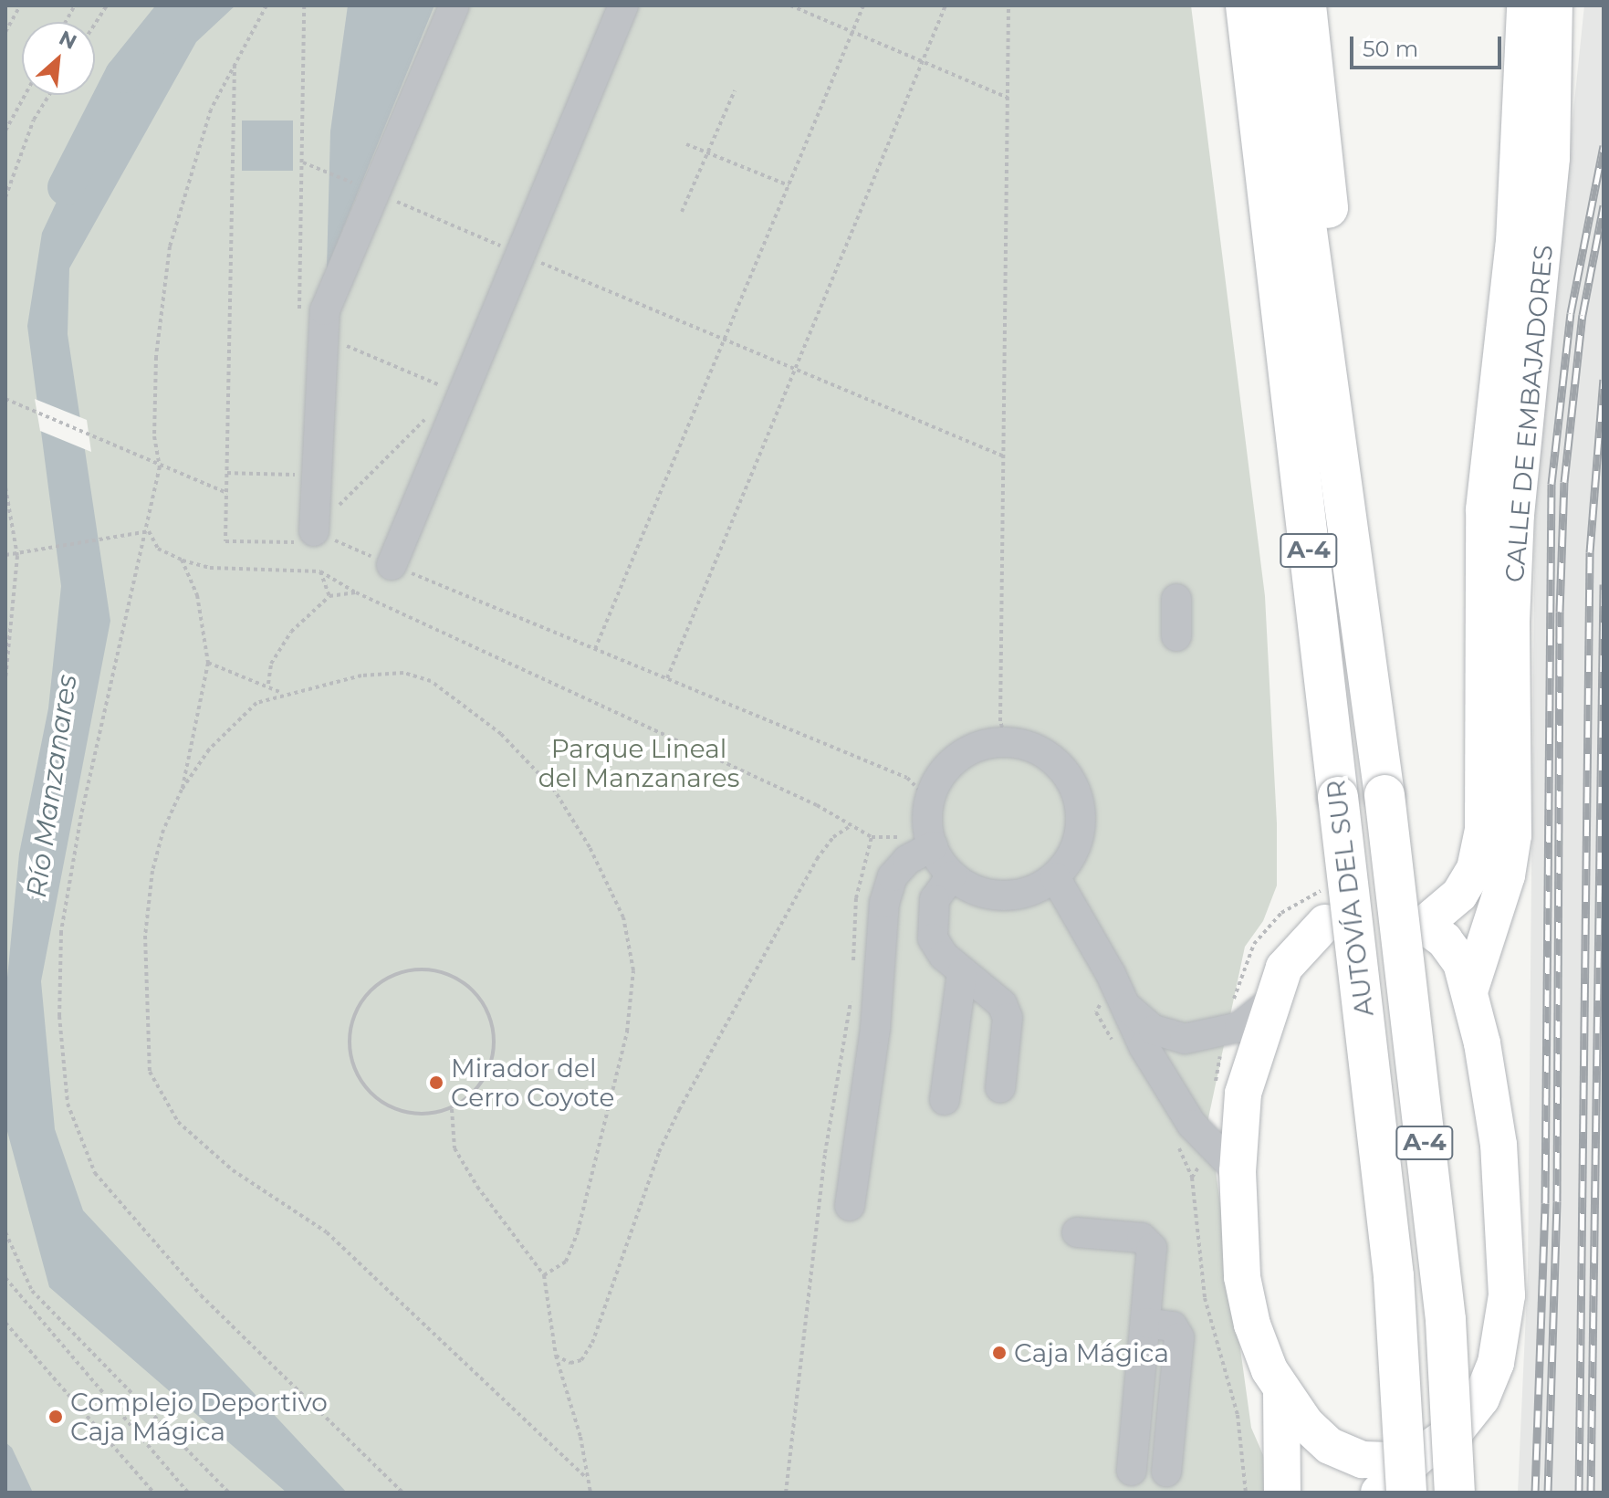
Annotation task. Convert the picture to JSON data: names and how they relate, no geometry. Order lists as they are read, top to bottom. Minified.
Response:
{"streets":{"highway":["A-4","AUTOVÍA DEL SUR"],"main road":["CALLE DE EMBAJADORES"]},"water":["Río Manzanares"],"parks":["Parque Lineal del Manzanares"],"places":["Mirador del Cerro Coyote","Caja Mágica","Complejo Deportivo Caja Mágica"],"scale_bar":"50 m","north":"top right"}
